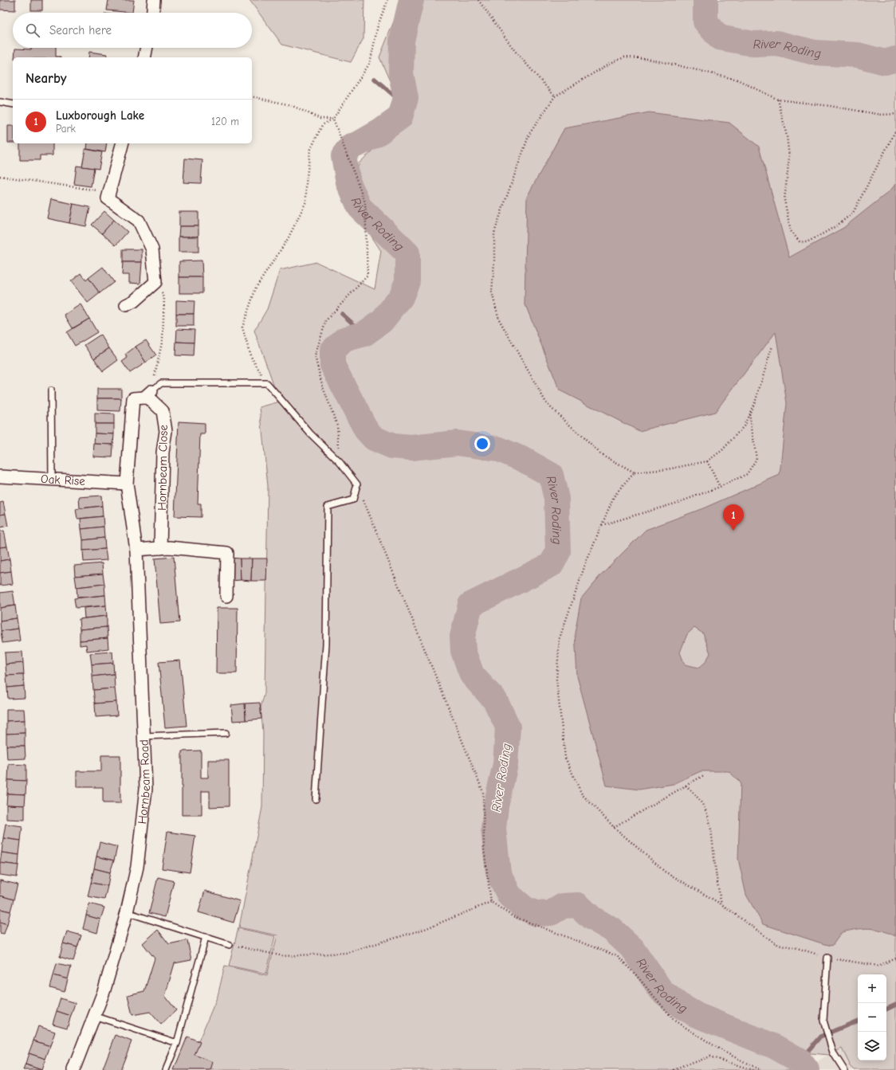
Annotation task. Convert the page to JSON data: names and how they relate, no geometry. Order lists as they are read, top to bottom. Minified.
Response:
{"streets":{"street":["Hornbeam Close","Oak Rise","Hornbeam Road"]},"crossings":[["Oak Rise","Hornbeam Road"]],"water":["River Roding"],"page":{"search":"Search here","heading":"Nearby","list":[{"mark":"1","name":"Luxborough Lake","note":"Park","value":"120 m"}],"pins":"1","map_buttons":["+","−"]}}
